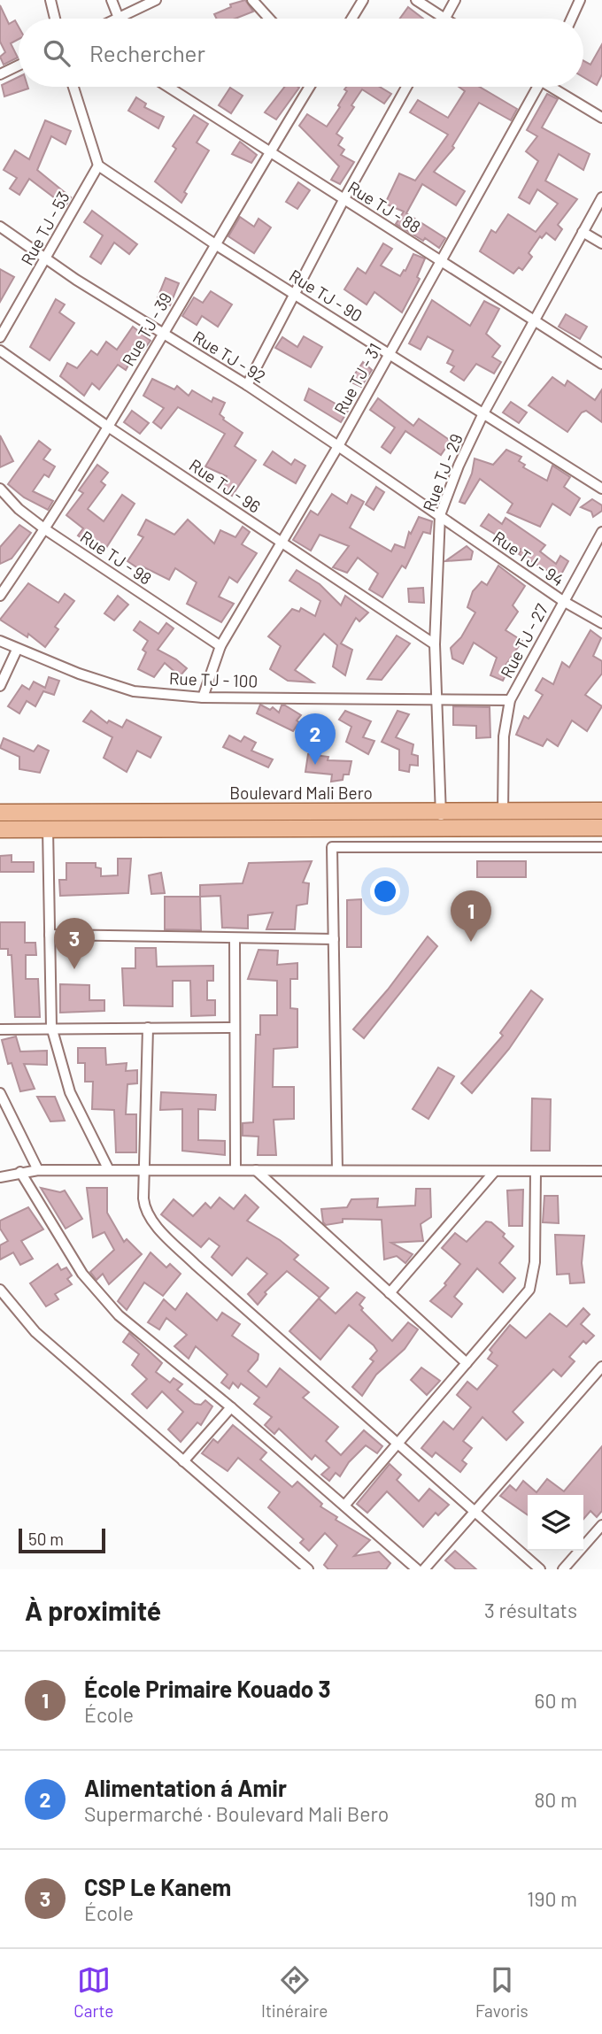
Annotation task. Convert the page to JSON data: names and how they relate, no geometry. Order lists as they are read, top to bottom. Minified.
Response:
{"streets":{"main road":["Boulevard Mali Bero"],"street":["Rue TJ - 88","Rue TJ - 53","Rue TJ - 90","Rue TJ - 39","Rue TJ - 92","Rue TJ - 31","Rue TJ - 29","Rue TJ - 96","Rue TJ - 98","Rue TJ - 94","Rue TJ - 27","Rue TJ - 100"]},"crossings":[["Rue TJ - 88","Rue TJ - 39"],["Rue TJ - 88","Rue TJ - 31"],["Rue TJ - 88","Rue TJ - 29"],["Rue TJ - 53","Rue TJ - 90"],["Rue TJ - 53","Rue TJ - 92"],["Rue TJ - 90","Rue TJ - 39"],["Rue TJ - 90","Rue TJ - 31"],["Rue TJ - 90","Rue TJ - 29"],["Rue TJ - 39","Rue TJ - 92"],["Rue TJ - 39","Rue TJ - 96"],["Rue TJ - 39","Rue TJ - 98"],["Rue TJ - 92","Rue TJ - 31"],["Rue TJ - 92","Rue TJ - 29"],["Rue TJ - 92","Rue TJ - 94"],["Rue TJ - 31","Rue TJ - 96"],["Rue TJ - 31","Rue TJ - 98"],["Rue TJ - 31","Rue TJ - 100"],["Rue TJ - 29","Rue TJ - 96"],["Rue TJ - 29","Rue TJ - 94"],["Rue TJ - 29","Rue TJ - 27"],["Rue TJ - 29","Rue TJ - 100"],["Rue TJ - 29","Boulevard Mali Bero"],["Rue TJ - 94","Rue TJ - 27"],["Rue TJ - 27","Rue TJ - 100"],["Rue TJ - 27","Boulevard Mali Bero"]],"scale_bar":"50 m","page":{"search":"Rechercher","pins":["2","1","3"],"scale":"50 m","heading":["À proximité","3 résultats"],"list":[{"mark":"1","name":"École Primaire Kouado 3","note":"École","value":"60 m"},{"mark":"2","name":"Alimentation á Amir","note":"Supermarché · Boulevard Mali Bero","value":"80 m"},{"mark":"3","name":"CSP Le Kanem","note":"École","value":"190 m"}],"nav":["Carte","Itinéraire","Favoris"]}}
